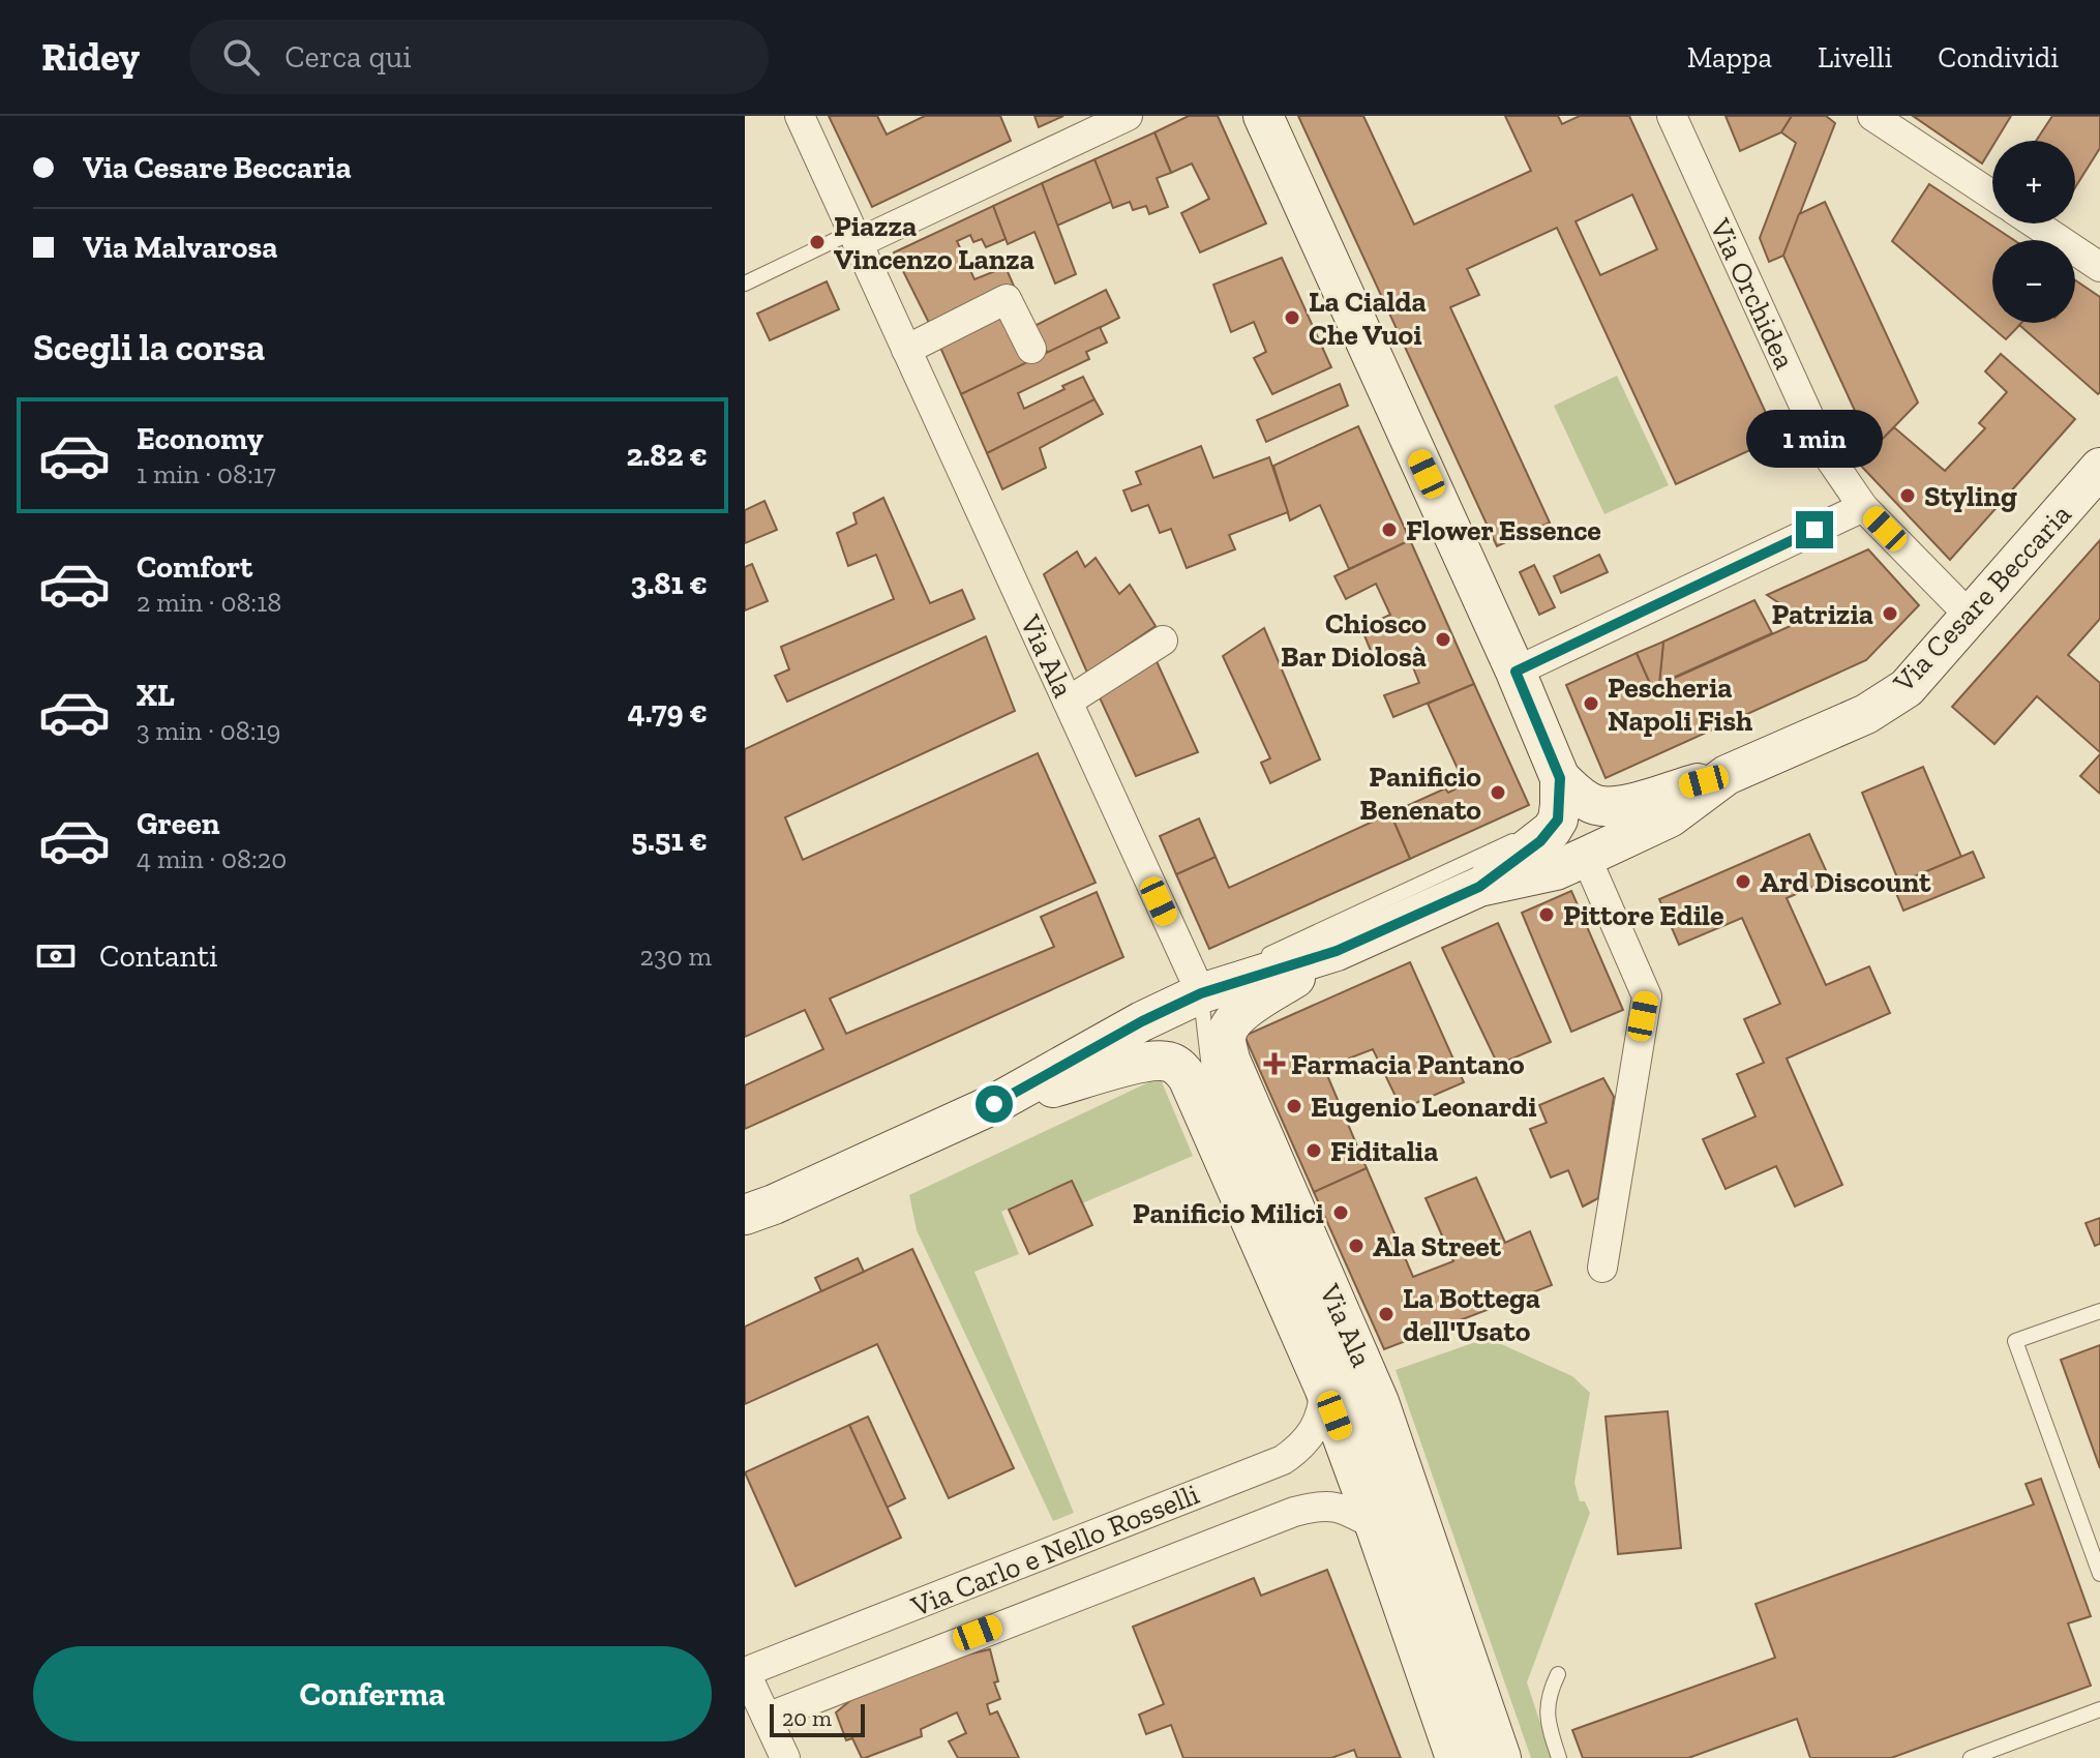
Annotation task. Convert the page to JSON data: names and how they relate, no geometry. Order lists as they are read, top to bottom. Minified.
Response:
{"streets":{"main road":["Via Cesare Beccaria","Via Ala"],"street":["Via Orchidea","Via Carlo e Nello Rosselli"]},"crossings":[["Via Orchidea","Via Cesare Beccaria"],["Via Cesare Beccaria","Via Ala"],["Via Ala","Via Carlo e Nello Rosselli"]],"places":{"other":["Piazza Vincenzo Lanza","La Cialda Che Vuoi","Styling","Flower Essence","Patrizia","Chiosco Bar Diolosà","Pescheria Napoli Fish","Panificio Benenato","Ard Discount","Pittore Edile","Eugenio Leonardi","Fiditalia","Panificio Milici","Ala Street","La Bottega dell'Usato"],"health":["Farmacia Pantano"]},"scale_bar":"20 m","page":{"header":"Ridey","search":"Cerca qui","nav":["Mappa","Livelli","Condividi"],"banner":["Via Cesare Beccaria","Via Malvarosa"],"map_buttons":["+","−"],"heading":"Scegli la corsa","list":[{"name":"Economy","note":"1 min · 08:17","value":"2.82 €"},{"name":"Comfort","note":"2 min · 08:18","value":"3.81 €"},{"name":"XL","note":"3 min · 08:19","value":"4.79 €"},{"name":"Green","note":"4 min · 08:20","value":"5.51 €"}],"bubble":"1 min","pay":["Contanti","230 m"],"buttons":"Conferma","scale":"20 m"}}
